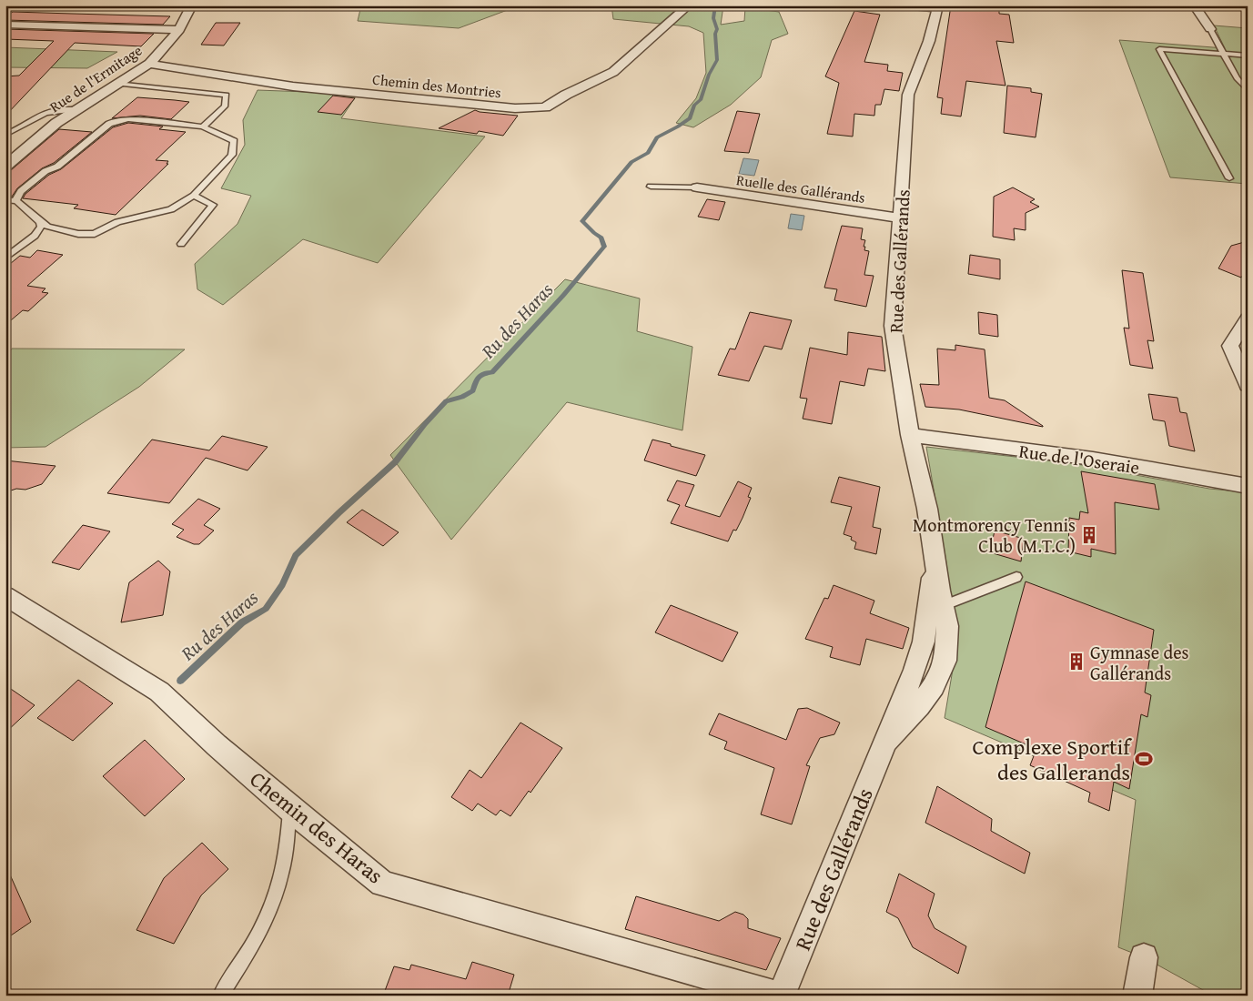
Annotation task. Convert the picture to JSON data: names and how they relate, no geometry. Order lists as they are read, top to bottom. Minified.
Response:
{"streets":{"street":["Rue de l'Ermitage","Chemin des Montries","Ruelle des Gallérands","Rue des Gallérands","Rue de l'Oseraie","Chemin des Haras"]},"crossings":[["Rue de l'Ermitage","Chemin des Montries"],["Ruelle des Gallérands","Rue des Gallérands"],["Rue des Gallérands","Rue de l'Oseraie"],["Rue des Gallérands","Chemin des Haras"]],"water":["Ru des Haras"],"places":{"building":["Montmorency Tennis Club (M.T.C.)","Gymnase des Gallérands"],"sports":["Complexe Sportif des Gallerands"]}}
